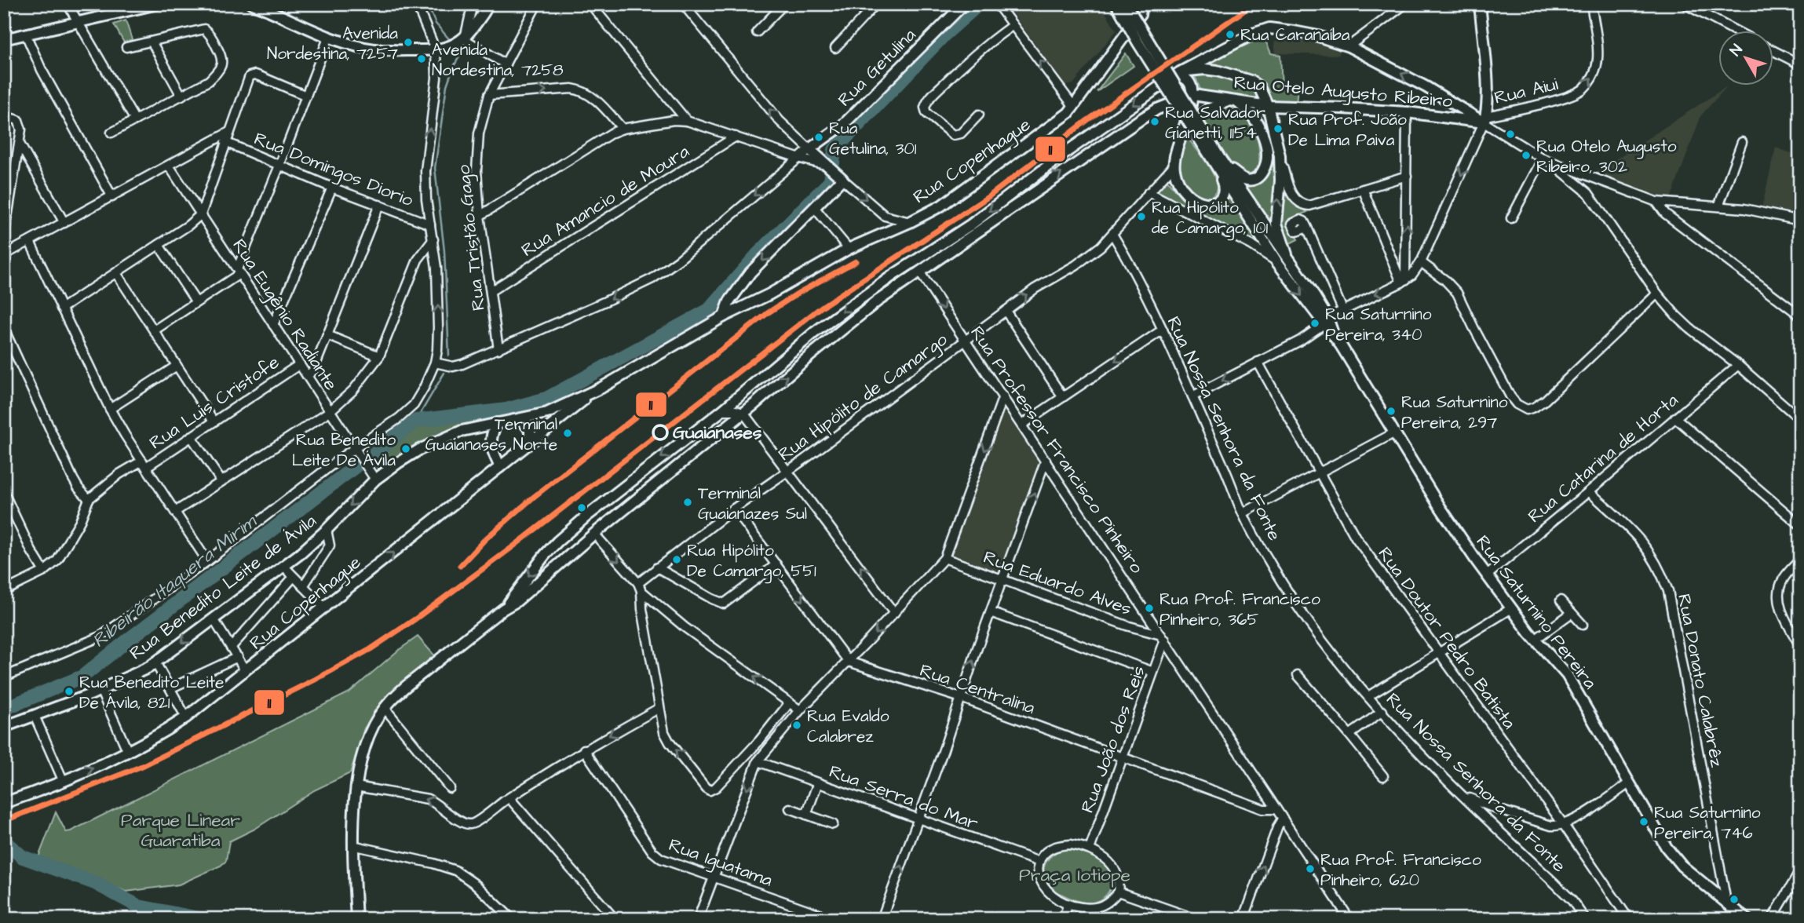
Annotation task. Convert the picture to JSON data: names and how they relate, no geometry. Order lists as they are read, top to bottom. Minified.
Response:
{"streets":{"main road":["Rua Getulina","Rua Otelo Augusto Ribeiro","Rua Copenhague","Rua Benedito Leite de Ávila","Rua Saturnino Pereira"],"street":["Rua Aiui","Rua Domingos Diorio","Rua Amancio de Moura","Rua Tristão Gago","Rua Eugênio Radiante","Rua Hipólito de Camargo","Rua Luis Cristofe","Rua Nossa Senhora da Fonte","Rua Professor Francisco Pinheiro","Rua Catarina de Horta","Rua Eduardo Alves","Rua Doutor Pedro Batista","Rua Donato Calabrêz","Rua Centralina","Rua João dos Reis","Rua Serra do Mar","Rua Iguatama"]},"crossings":[["Rua Aiui","Rua Otelo Augusto Ribeiro"],["Rua Copenhague","Rua Benedito Leite de Ávila"],["Rua Amancio de Moura","Rua Tristão Gago"],["Rua Eugênio Radiante","Rua Luis Cristofe"],["Rua Eugênio Radiante","Rua Benedito Leite de Ávila"],["Rua Hipólito de Camargo","Rua Nossa Senhora da Fonte"],["Rua Hipólito de Camargo","Rua Professor Francisco Pinheiro"],["Rua Hipólito de Camargo","Rua Saturnino Pereira"],["Rua Professor Francisco Pinheiro","Rua Eduardo Alves"],["Rua Professor Francisco Pinheiro","Rua Centralina"],["Rua Professor Francisco Pinheiro","Rua João dos Reis"],["Rua Catarina de Horta","Rua Saturnino Pereira"],["Rua Catarina de Horta","Rua Donato Calabrêz"],["Rua Eduardo Alves","Rua João dos Reis"],["Rua Saturnino Pereira","Rua Donato Calabrêz"],["Rua Centralina","Rua João dos Reis"],["Rua João dos Reis","Rua Serra do Mar"]],"one_way":["Rua Aiui"],"water":["Ribeirão Itaquera Mirim"],"parks":["Parque Linear Guaratiba","Praça Iotiope"],"places":["Rua Caranaíba","Avenida Nordestina, 7257","Avenida Nordestina, 7258","Rua Salvador Gianetti, 1154","Rua Prof. João De Lima Paiva","Rua Getulina, 301","Rua Otelo Augusto Ribeiro, 302","Rua Hipólito de Camargo, 101","Rua Saturnino Pereira, 340","Rua Saturnino Pereira, 297","Guaianases","Terminal Guaianases Norte","Rua Benedito Leite De Ávila","Terminal Guaianazes Sul","Rua Hipólito De Camargo, 551","Rua Prof. Francisco Pinheiro, 365","Rua Benedito Leite De Ávila, 821","Rua Evaldo Calabrez","Rua Saturnino Pereira, 746","Rua Prof. Francisco Pinheiro, 620"],"lines":["transit line 11"],"north":"top left"}
